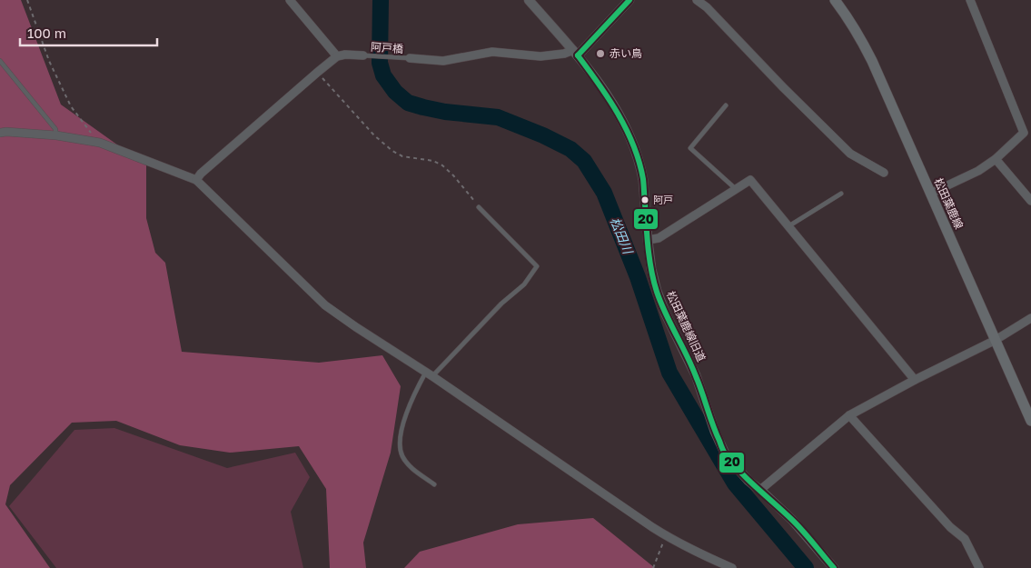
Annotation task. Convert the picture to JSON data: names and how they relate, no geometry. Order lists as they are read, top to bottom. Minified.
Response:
{"streets":{"main road":["松田葉鹿線"],"street":["松田葉鹿線旧道"],"lane":["阿戸橋"]},"water":["松田川"],"places":["赤い鳥","阿戸"],"lines":["transit line 20"],"scale_bar":"100 m"}
